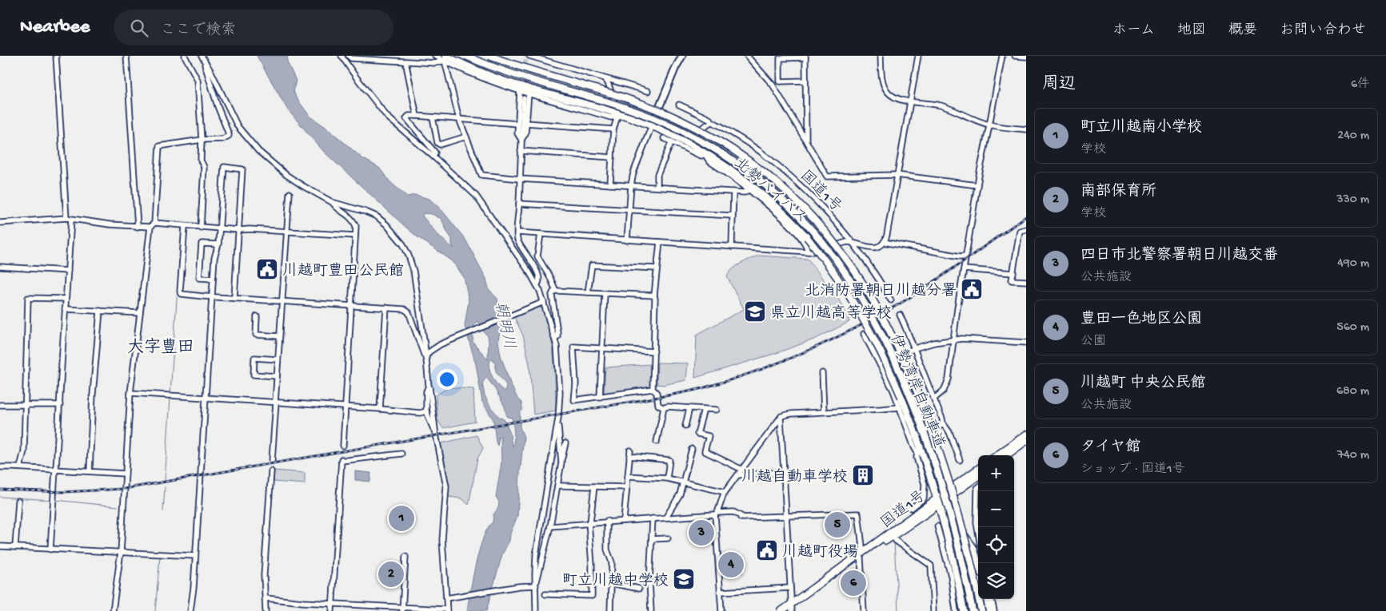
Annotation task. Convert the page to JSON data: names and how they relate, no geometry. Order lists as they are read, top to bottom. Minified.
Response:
{"streets":{"highway":["北勢バイパス","国道1号","伊勢湾岸自動車道"]},"crossings":[["北勢バイパス","国道1号"]],"districts":["大字豊田"],"water":["朝明川"],"places":{"public building":["川越町豊田公民館","北消防署朝日川越分署","川越町役場"],"school or university":["県立川越高等学校","町立川越中学校"],"building":["川越自動車学校"]},"page":{"header":"Nearbee","search":"ここで検索","nav":["ホーム","地図","概要","お問い合わせ"],"heading":["周辺","6件"],"list":[{"mark":"1","name":"町立川越南小学校","note":"学校","value":"240 m"},{"mark":"2","name":"南部保育所","note":"学校","value":"330 m"},{"mark":"3","name":"四日市北警察署朝日川越交番","note":"公共施設","value":"490 m"},{"mark":"4","name":"豊田一色地区公園","note":"公園","value":"560 m"},{"mark":"5","name":"川越町 中央公民館","note":"公共施設","value":"680 m"},{"mark":"6","name":"タイヤ館","note":"ショップ · 国道1号","value":"740 m"}],"map_buttons":["+","−"],"pins":["1","5","3","4","2","6"]}}
